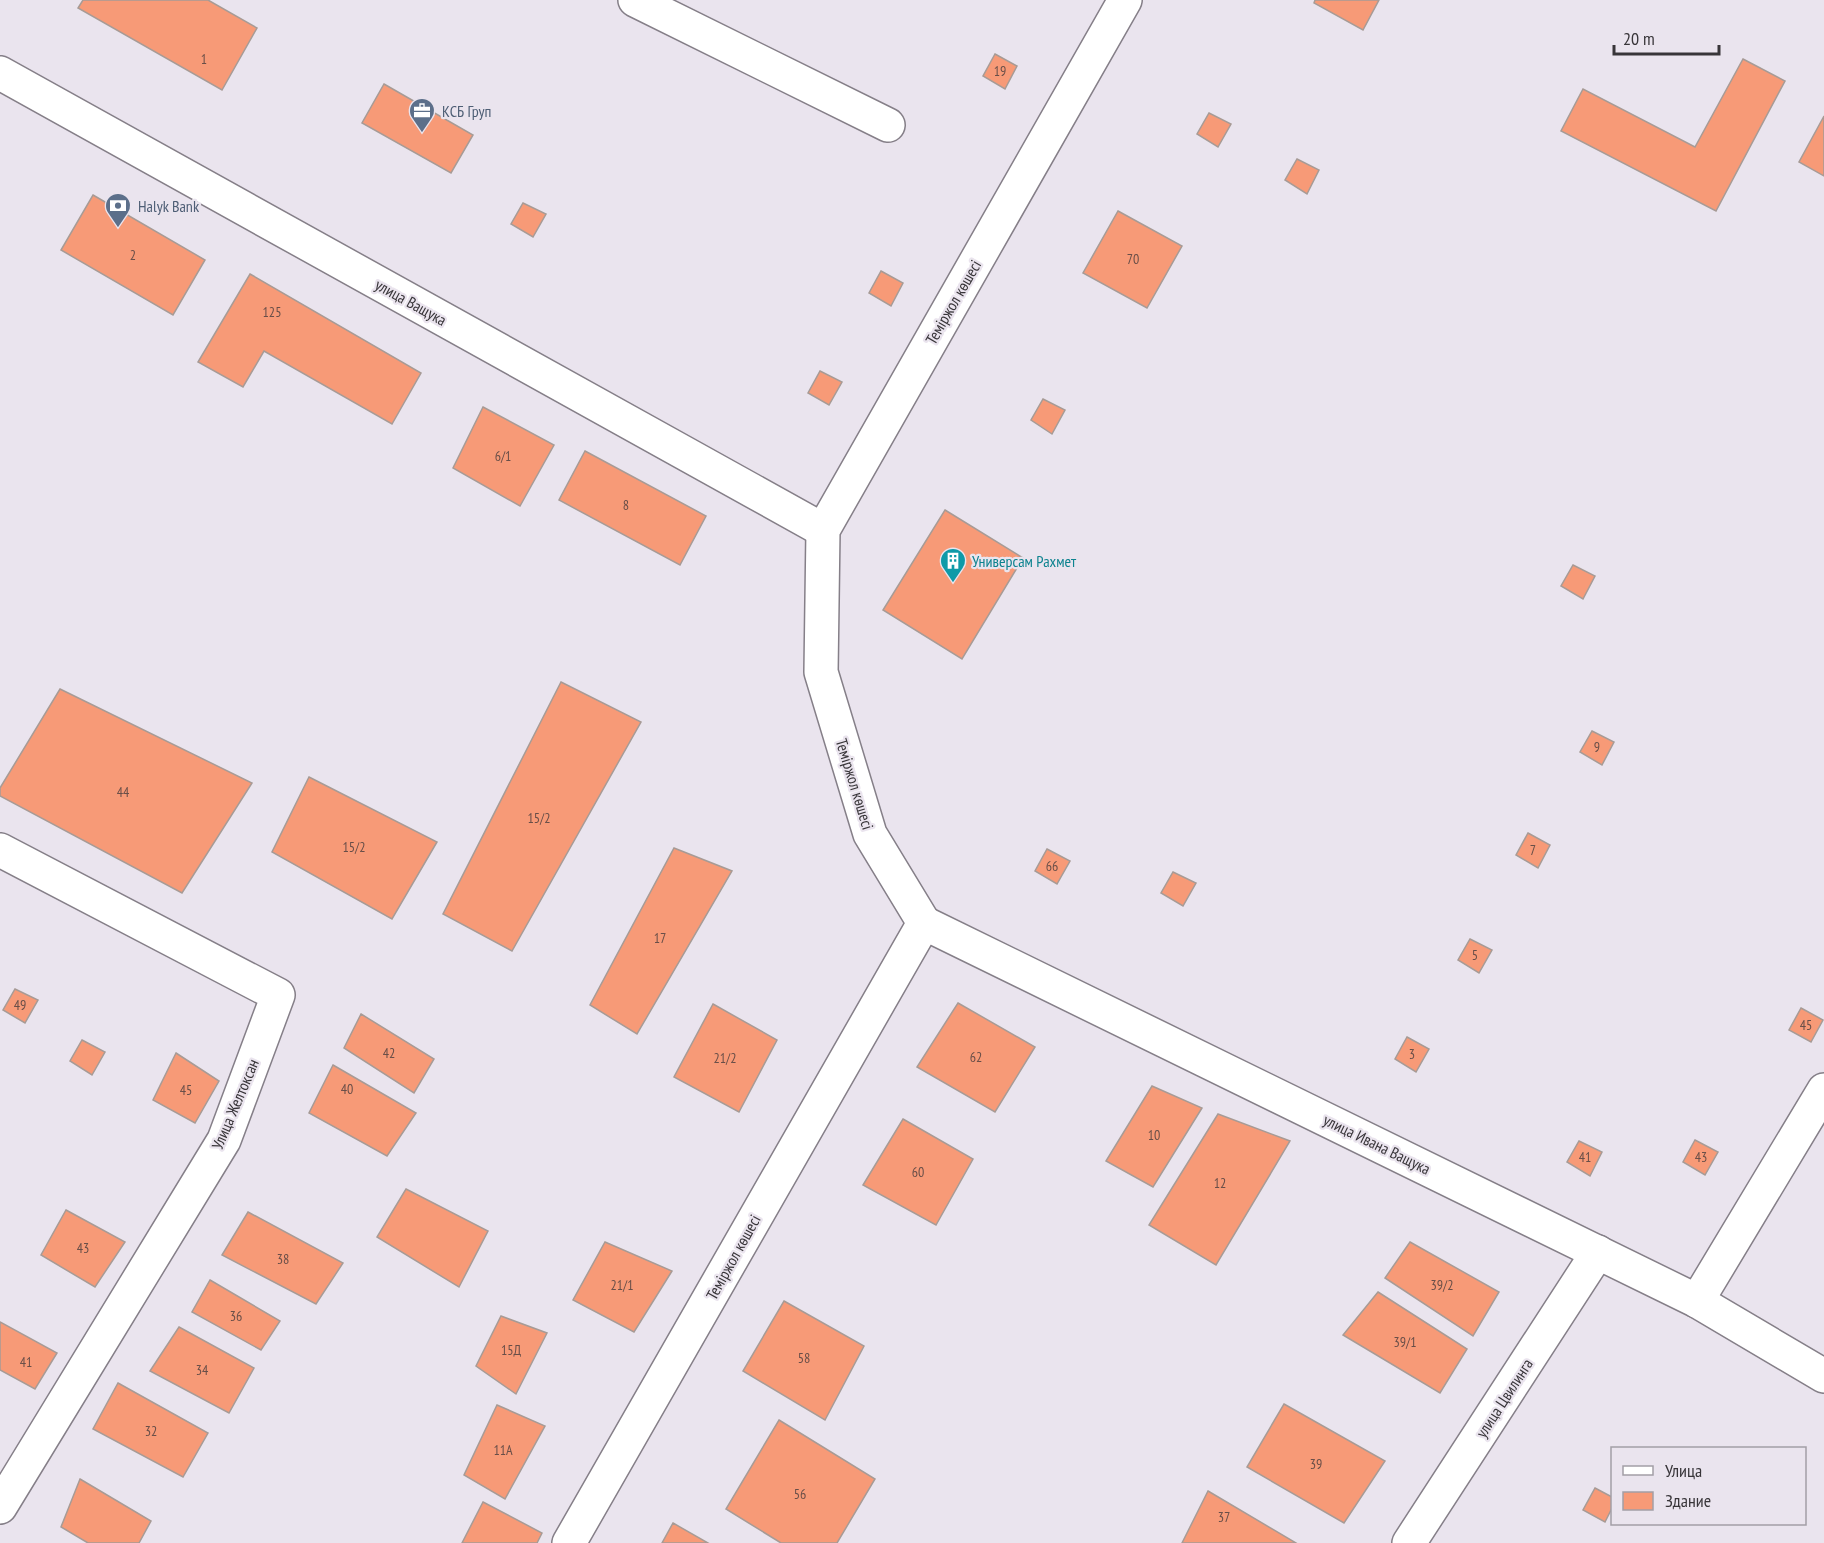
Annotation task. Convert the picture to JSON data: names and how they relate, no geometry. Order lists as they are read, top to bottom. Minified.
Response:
{"streets":{"street":["улица Ващука","Теміржол көшесі","Улица Желтоксан","улица Ивана Ващука","улица Цвилинга"]},"crossings":[["улица Ващука","Теміржол көшесі"],["Теміржол көшесі","улица Ивана Ващука"],["улица Ивана Ващука","улица Цвилинга"]],"places":{"office":["КСБ Груп"],"bank":["Halyk Bank"],"building":["Универсам Рахмет"]},"house_numbers":["1","19","2","70","125","6/1","8","9","44","15/2","15/2","7","66","17","5","49","45","42","3","62","21/2","40","45","10","41","43","60","12","43","38","21/1","39/2","36","39/1","15Д","58","41","34","32","11А","39","56","37"],"legend":["Улица","Здание"],"scale_bar":"20 m"}
